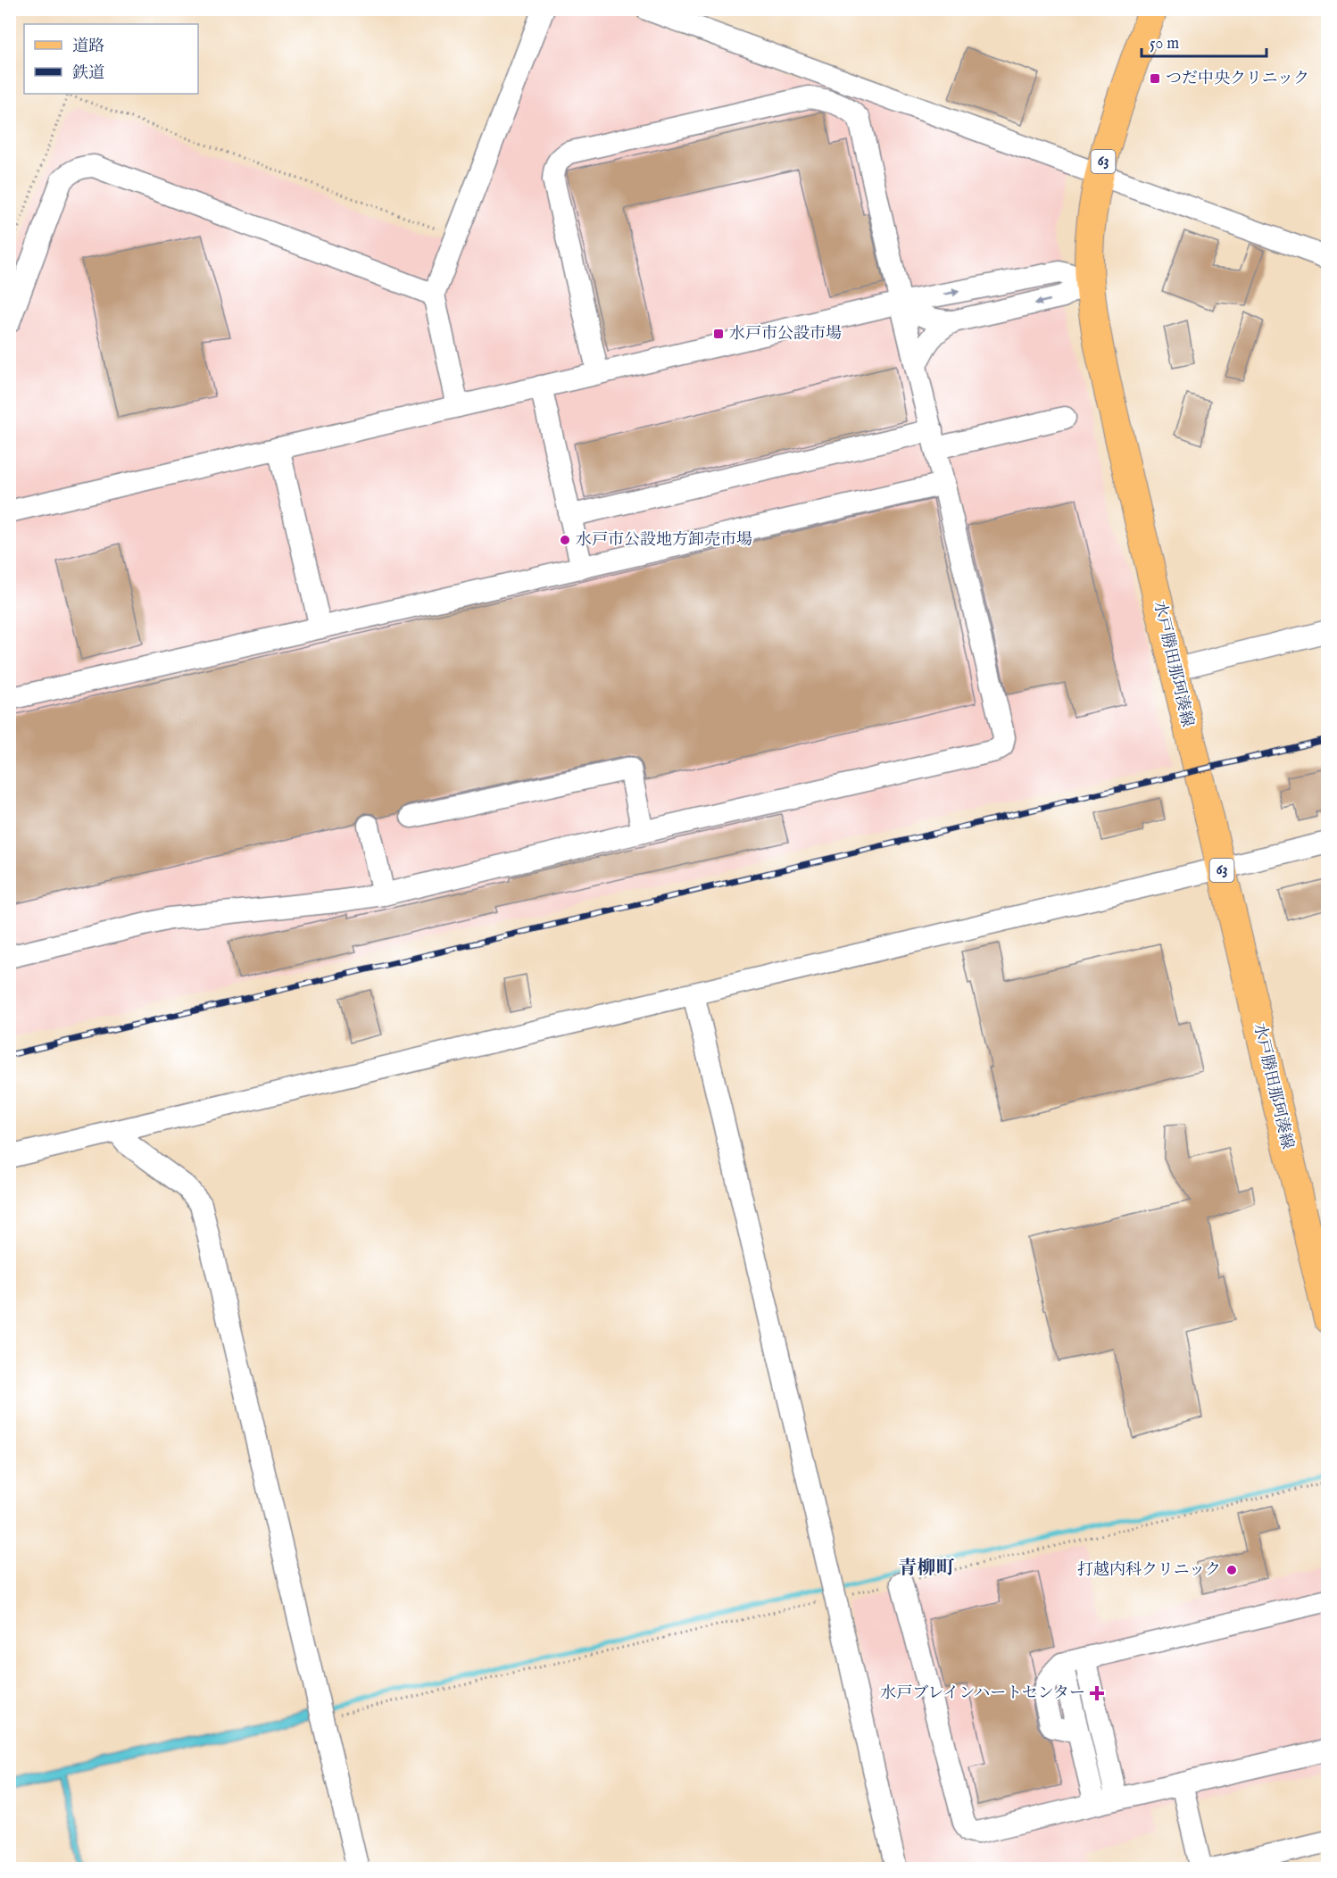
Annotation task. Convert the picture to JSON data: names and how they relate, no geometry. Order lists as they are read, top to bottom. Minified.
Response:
{"streets":{"main road":["63","水戸勝田那珂湊線"]},"districts":["青柳町"],"places":{"transit":["つだ中央クリニック","水戸市公設市場"],"other":["水戸市公設地方卸売市場","打越内科クリニック"],"health":["水戸ブレインハートセンター"]},"legend":["道路","鉄道"],"scale_bar":"50 m"}
